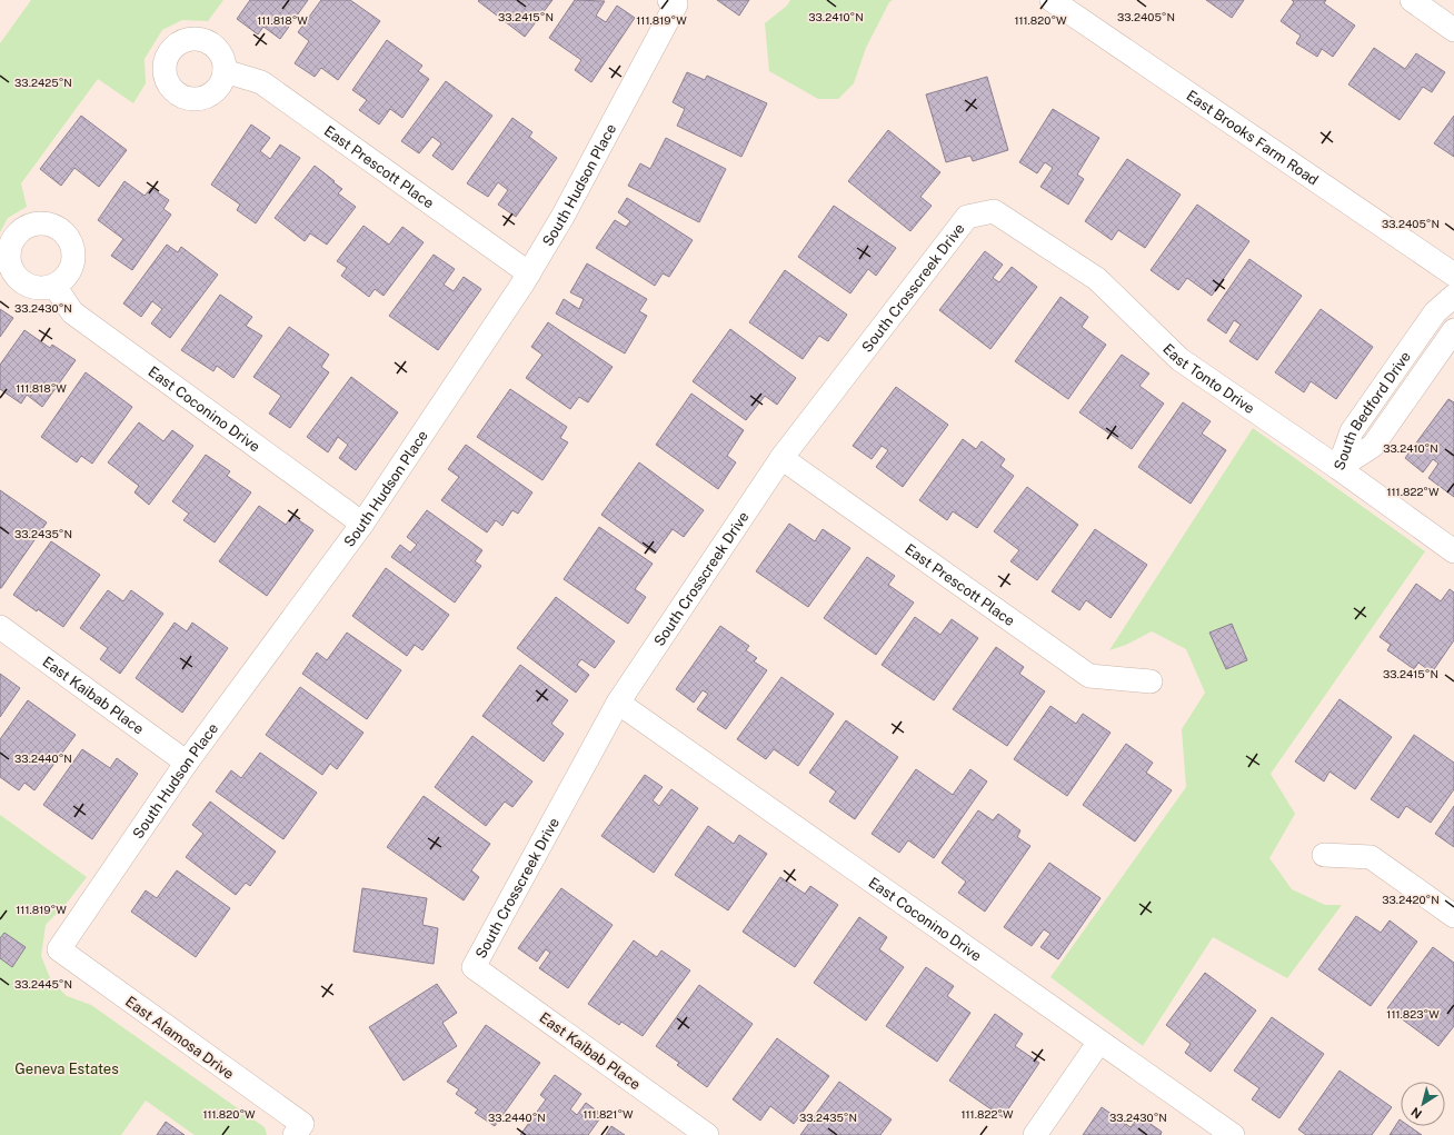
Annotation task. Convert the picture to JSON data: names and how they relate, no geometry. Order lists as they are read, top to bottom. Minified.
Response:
{"streets":{"street":["East Brooks Farm Road","East Prescott Place","South Hudson Place","South Crosscreek Drive","East Tonto Drive","South Bedford Drive","East Coconino Drive","East Kaibab Place","East Alamosa Drive"]},"crossings":[["East Prescott Place","South Hudson Place"],["East Prescott Place","South Crosscreek Drive"],["South Hudson Place","East Coconino Drive"],["South Hudson Place","East Kaibab Place"],["South Hudson Place","East Alamosa Drive"],["South Crosscreek Drive","East Tonto Drive"],["South Crosscreek Drive","East Coconino Drive"],["South Crosscreek Drive","East Kaibab Place"],["East Tonto Drive","South Bedford Drive"]],"parks":["Geneva Estates"],"north":"bottom left","coordinates":["33.2415°N","33.2410°N","33.2405°N","111.818°W","111.820°W","111.819°W","33.2425°N","33.2430°N","111.822°W","33.2435°N","33.2440°N","33.2420°N","33.2445°N","111.823°W","111.821°W"]}
